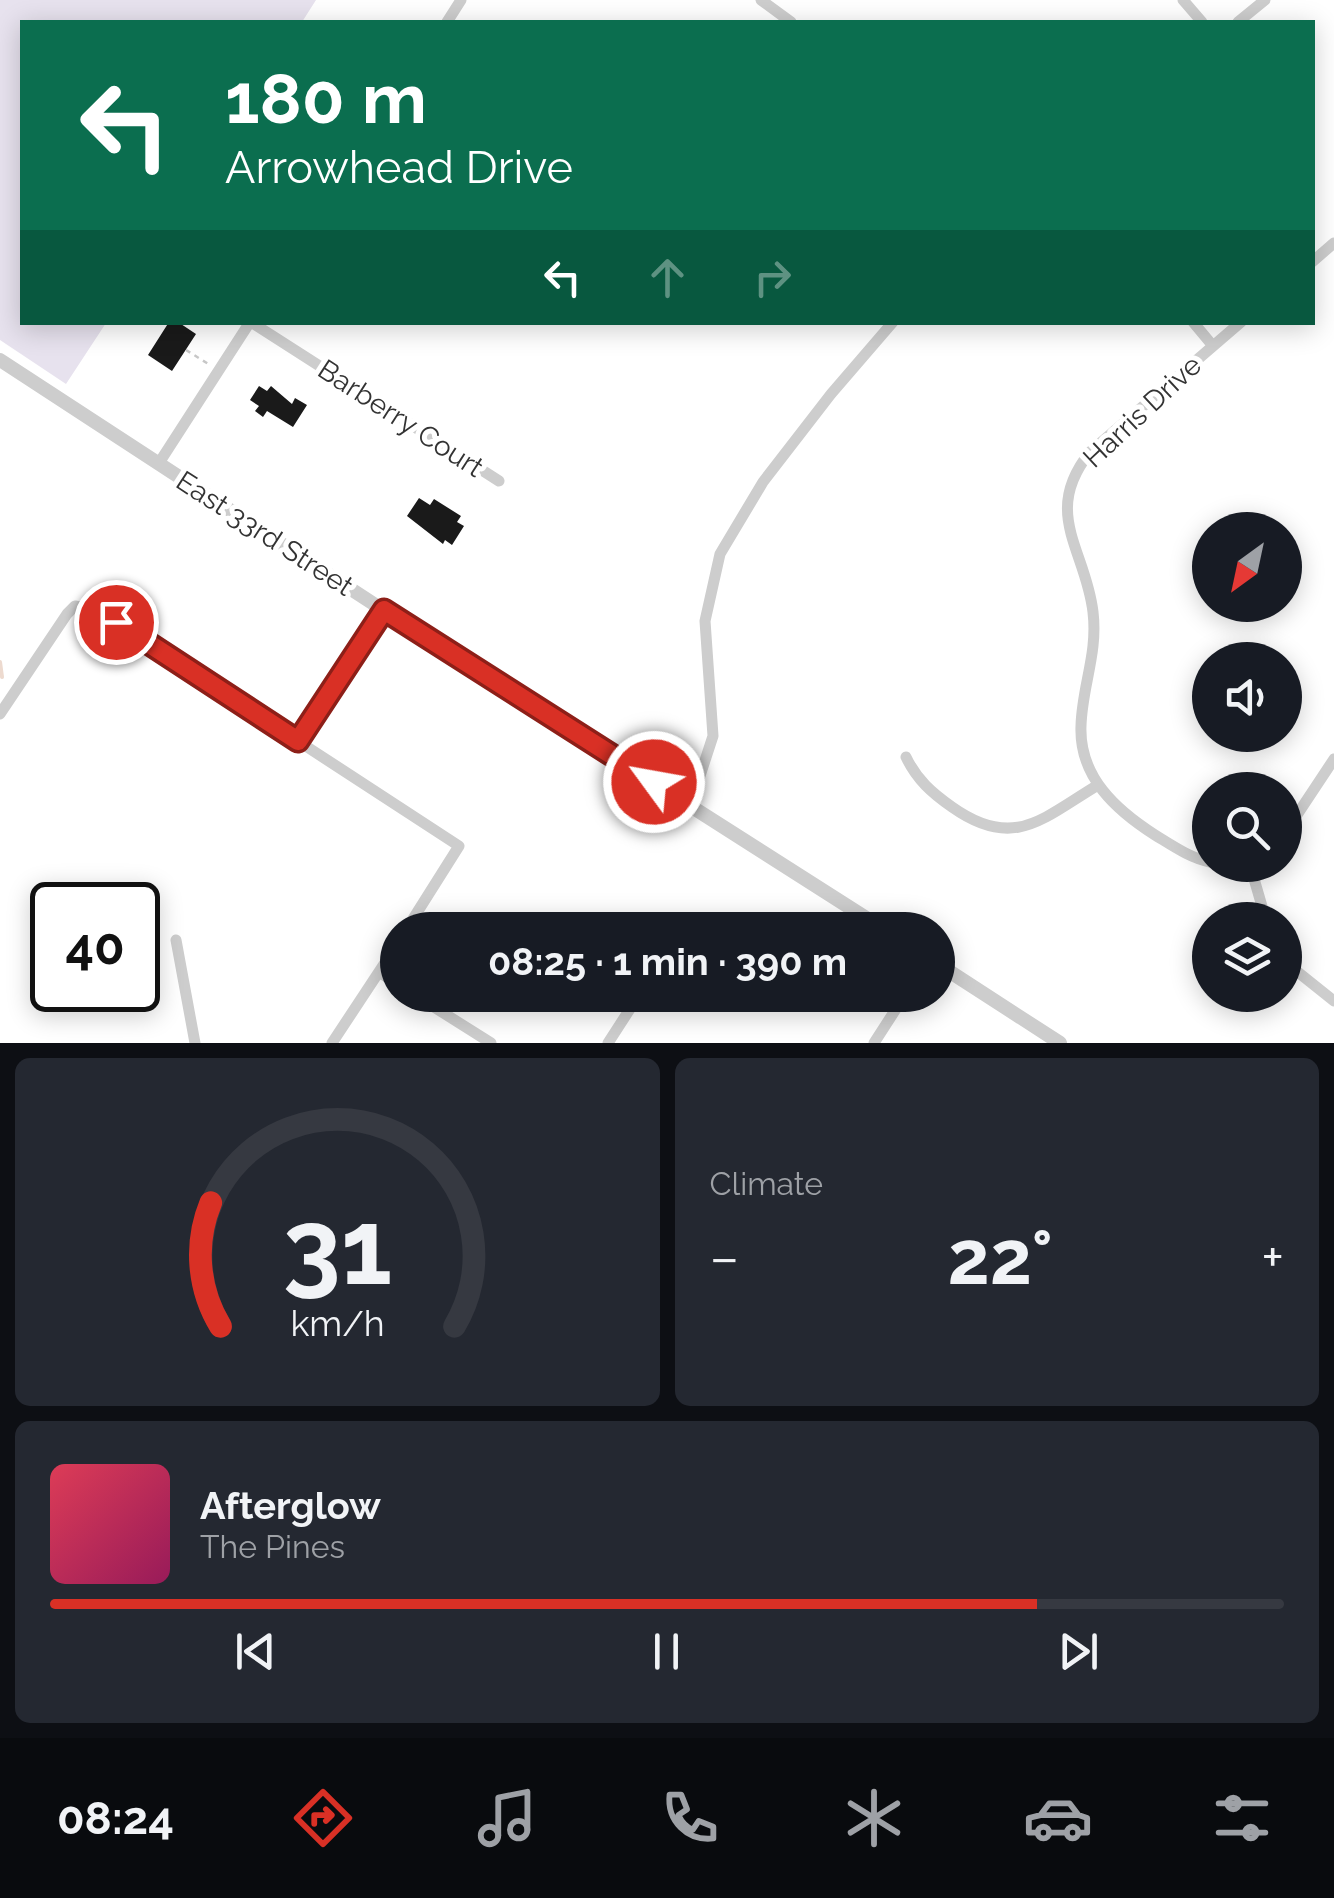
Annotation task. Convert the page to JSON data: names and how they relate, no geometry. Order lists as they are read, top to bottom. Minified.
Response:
{"streets":{"street":["Harris Drive","Barberry Court","East 33rd Street"]},"north":"bottom left","page":{"turn":["180 m","Arrowhead Drive"],"limit":"40","trip":"08:25 · 1 min · 390 m","tile":"Climate","heat":["−","22°","+"],"song":["Afterglow","The Pines"],"tabs":"08:24","gauge":["31","km/h"]}}
